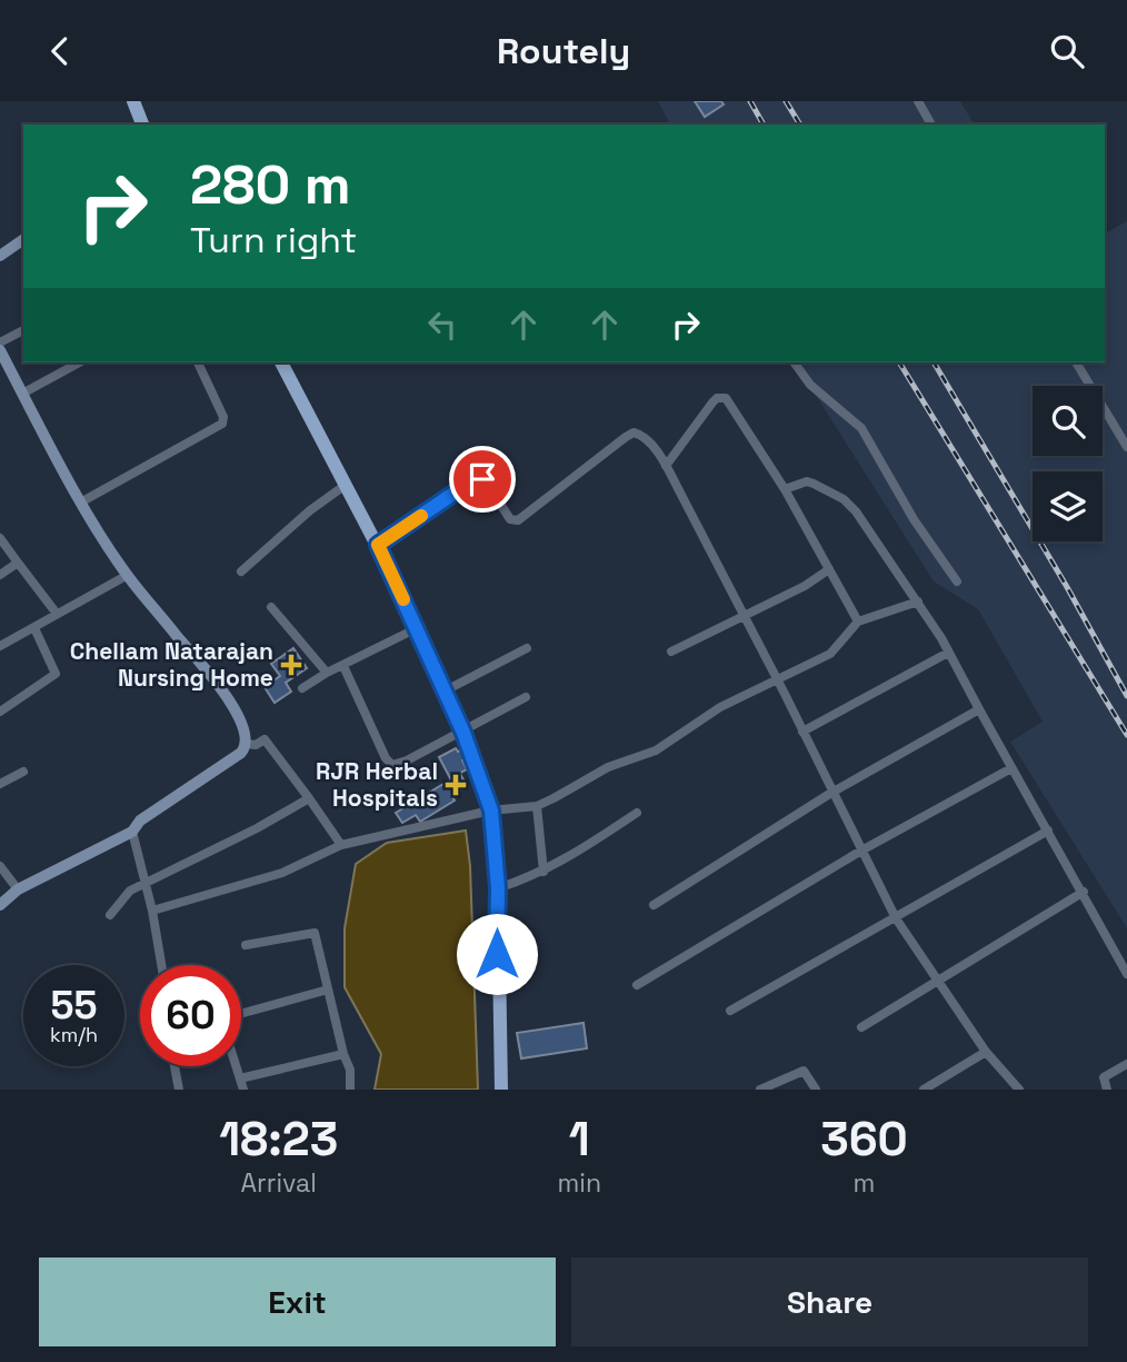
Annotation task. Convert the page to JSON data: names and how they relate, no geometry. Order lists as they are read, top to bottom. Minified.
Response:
{"places":{"health":["Chellam Natarajan Nursing Home","RJR Herbal Hospitals"]},"page":{"header":"Routely","turn":["280 m","Turn right"],"speed":"55 km/h","limit":"60","eta":["18:23","Arrival","1","min","360","m"],"buttons":["Exit","Share"]}}
